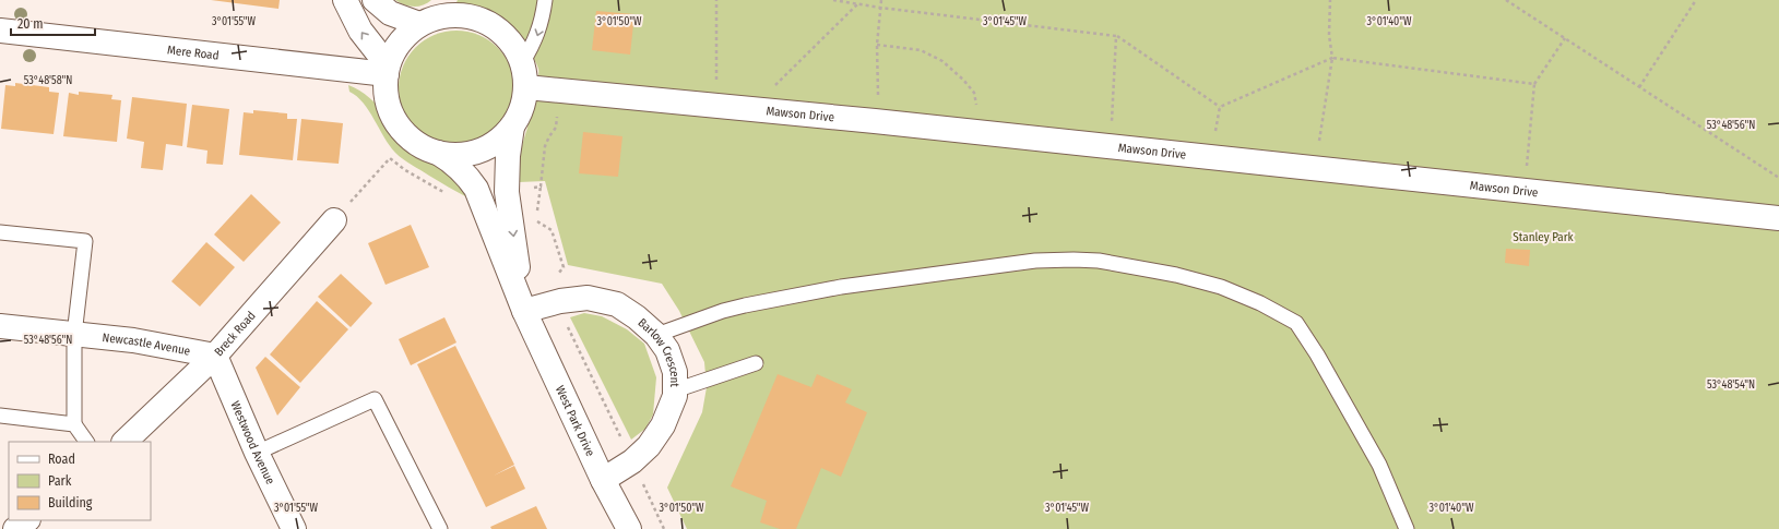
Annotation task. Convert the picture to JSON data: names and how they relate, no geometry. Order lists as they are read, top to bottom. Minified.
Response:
{"streets":{"street":["Mere Road","Mawson Drive","Breck Road","Newcastle Avenue","Barlow Crescent","West Park Drive","Westwood Avenue"]},"crossings":[["Mere Road","Mawson Drive"],["Mere Road","West Park Drive"],["Mawson Drive","West Park Drive"],["Breck Road","Newcastle Avenue"],["Breck Road","Westwood Avenue"],["Newcastle Avenue","Westwood Avenue"],["Barlow Crescent","West Park Drive"]],"parks":["Stanley Park"],"legend":["Road","Park","Building"],"scale_bar":"20 m","coordinates":["3°01'55\"W","3°01'50\"W","3°01'45\"W","3°01'40\"W","53°48'58\"N","53°48'56\"N","53°48'54\"N"]}
